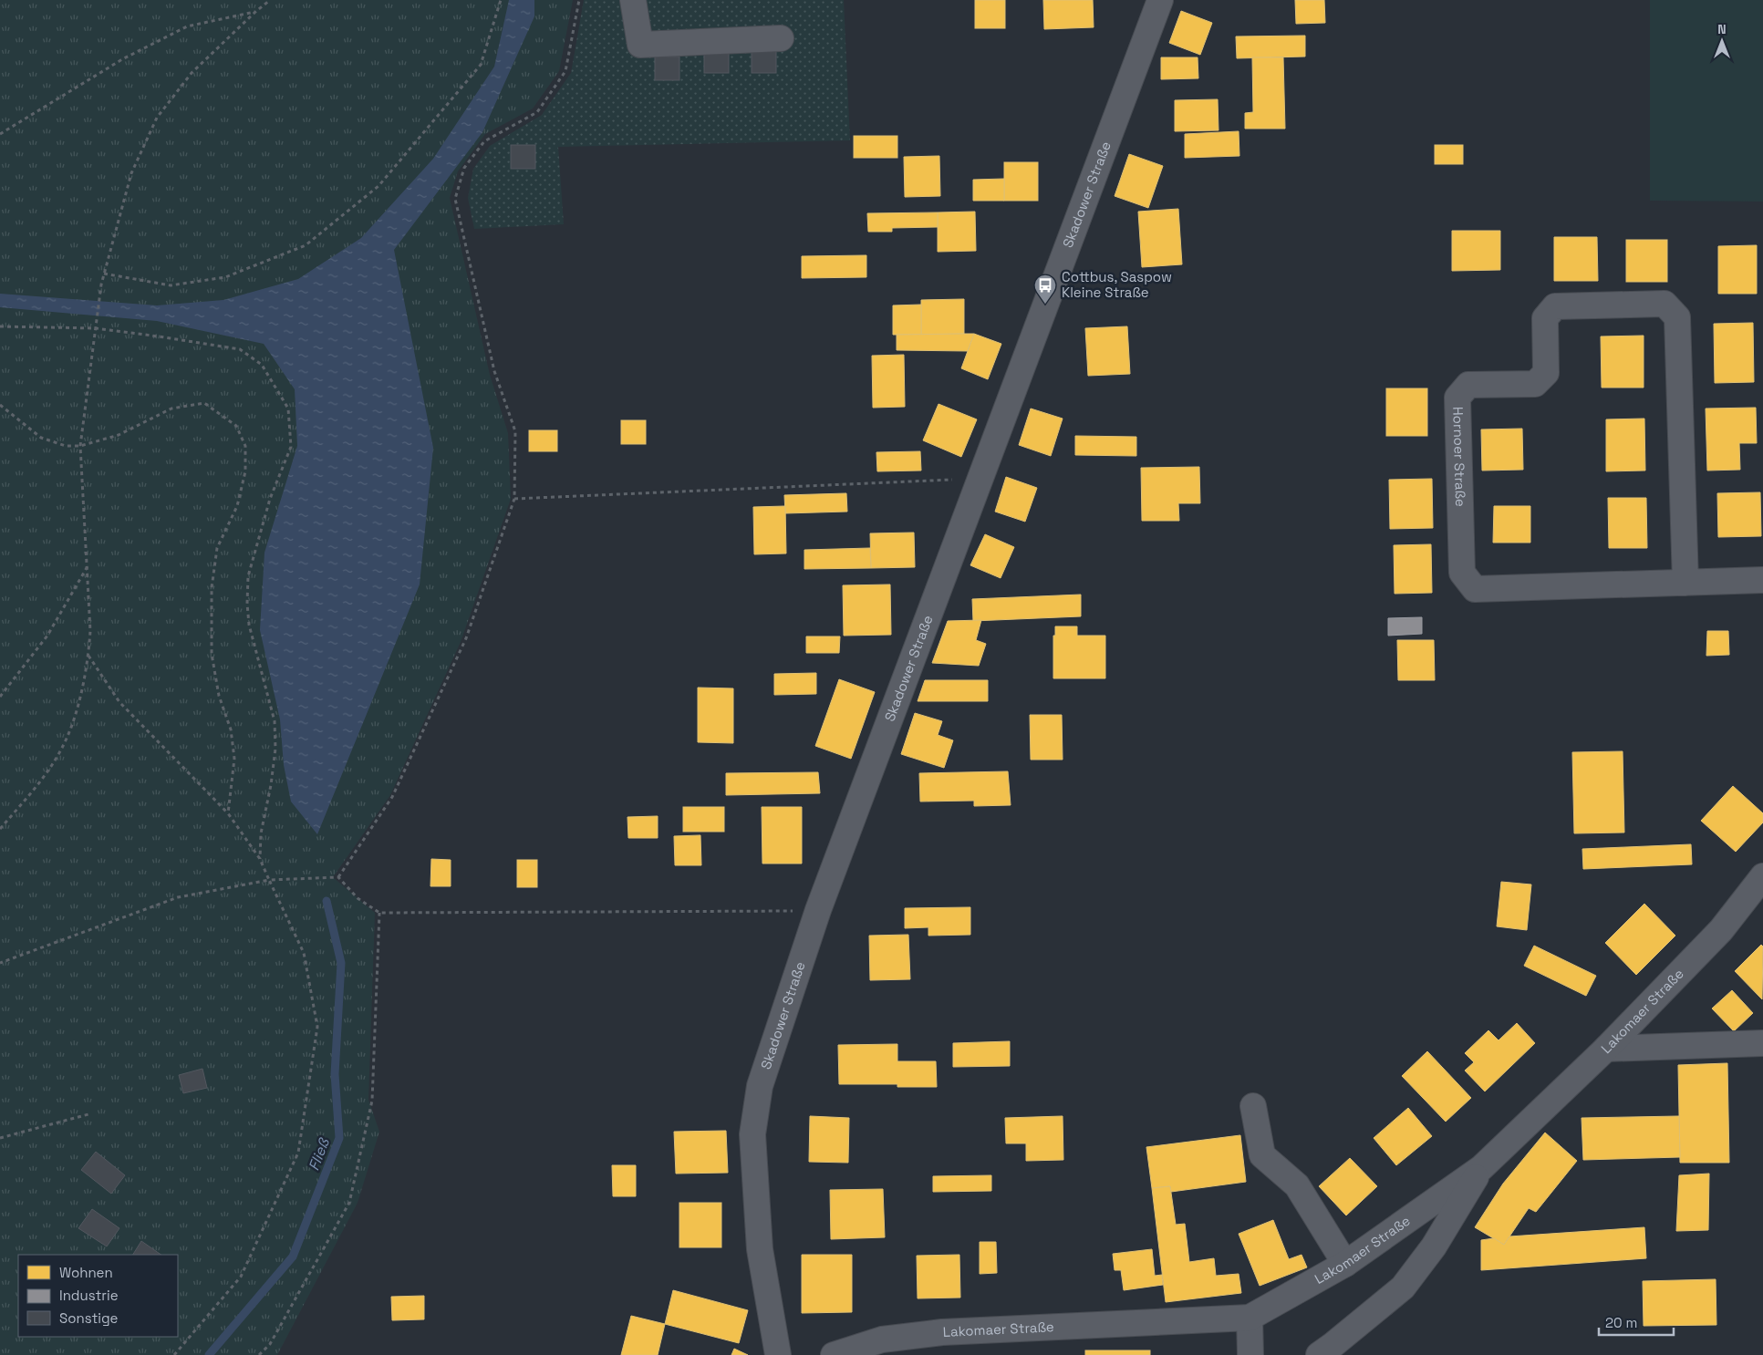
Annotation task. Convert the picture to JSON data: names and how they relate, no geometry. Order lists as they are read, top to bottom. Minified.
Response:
{"streets":{"street":["Skadower Straße","Hornoer Straße","Lakomaer Straße"]},"water":["Fließ"],"places":{"bus stop":["Cottbus, Saspow Kleine Straße"]},"legend":["Wohnen","Industrie","Sonstige"],"scale_bar":"20 m","north":"top"}
